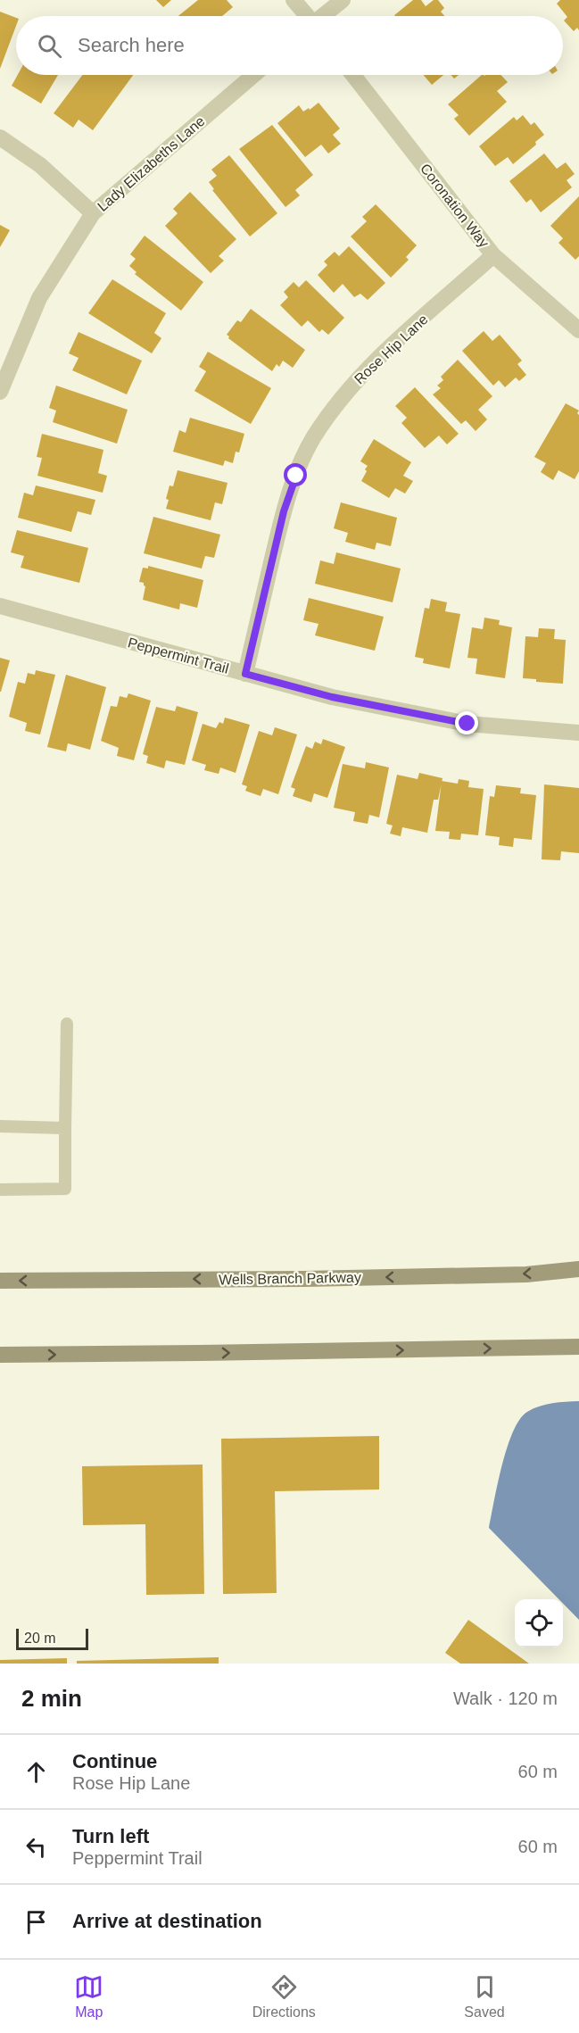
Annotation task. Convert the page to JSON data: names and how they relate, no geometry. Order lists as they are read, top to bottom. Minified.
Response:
{"streets":{"main road":["Wells Branch Parkway"],"street":["Lady Elizabeths Lane","Coronation Way","Rose Hip Lane","Peppermint Trail"]},"crossings":[["Coronation Way","Rose Hip Lane"],["Rose Hip Lane","Peppermint Trail"]],"scale_bar":"20 m","page":{"search":"Search here","scale":"20 m","heading":["2 min","Walk · 120 m"],"list":[["Continue","Rose Hip Lane","60 m"],["Turn left","Peppermint Trail","60 m"],"Arrive at destination"],"nav":["Map","Directions","Saved"]}}
